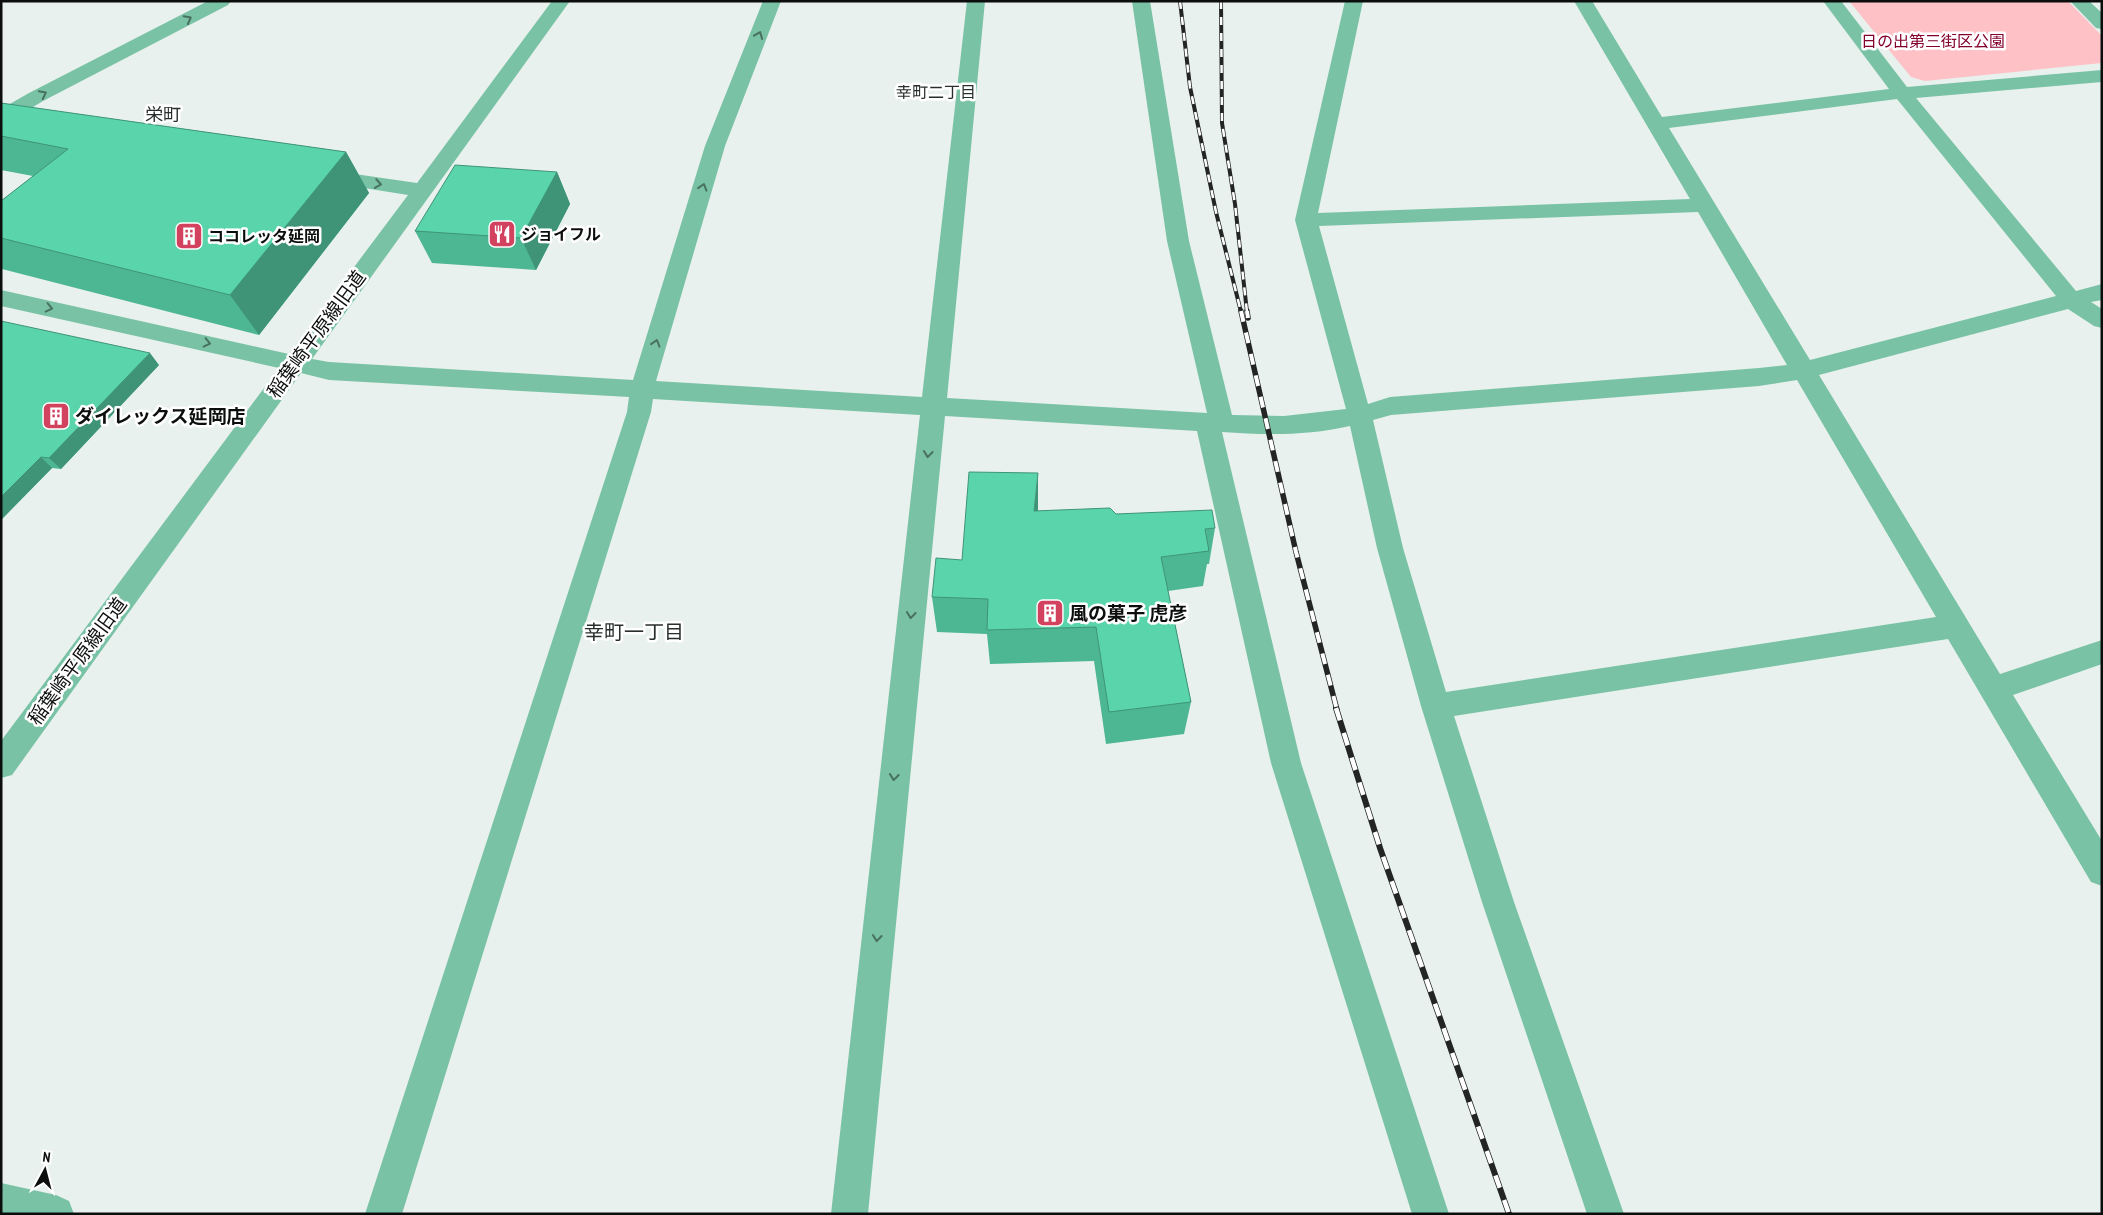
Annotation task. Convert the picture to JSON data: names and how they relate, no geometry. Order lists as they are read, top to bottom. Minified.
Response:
{"streets":{"street":["稲葉崎平原線旧道"]},"districts":["幸町二丁目","栄町","幸町一丁目"],"parks":["日の出第三街区公園"],"places":{"restaurant":["ジョイフル"],"building":["ココレッタ延岡","ダイレックス延岡店","風の菓子 虎彦"]},"north":"top"}
